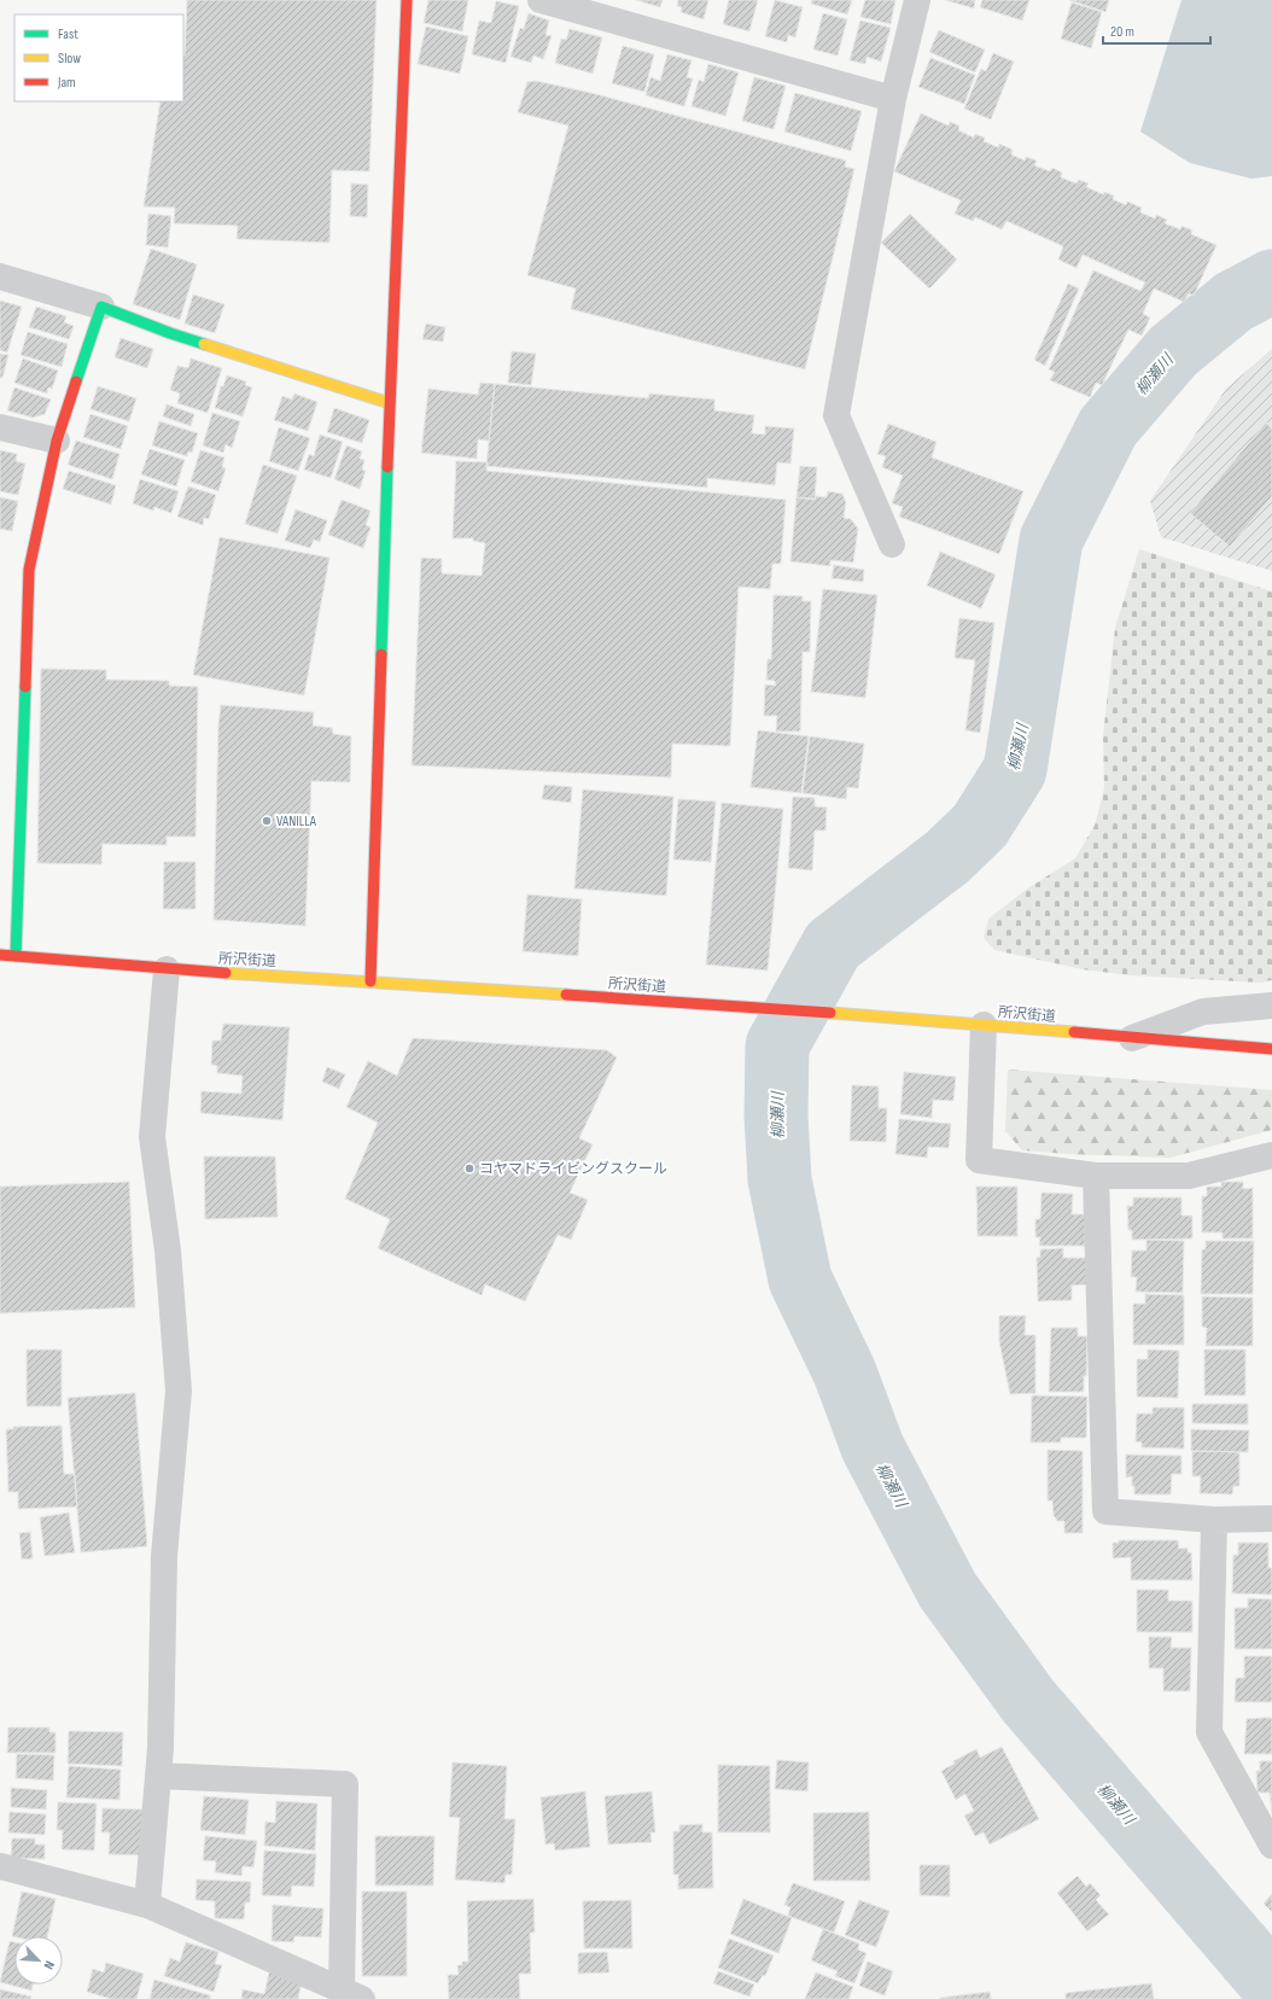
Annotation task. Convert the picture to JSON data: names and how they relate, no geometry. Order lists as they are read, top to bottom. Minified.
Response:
{"streets":{"street":["所沢街道"]},"water":["柳瀬川"],"places":["VANILLA","コヤマドライビングスクール"],"legend":["Fast","Slow","Jam"],"scale_bar":"20 m","north":"bottom right"}
